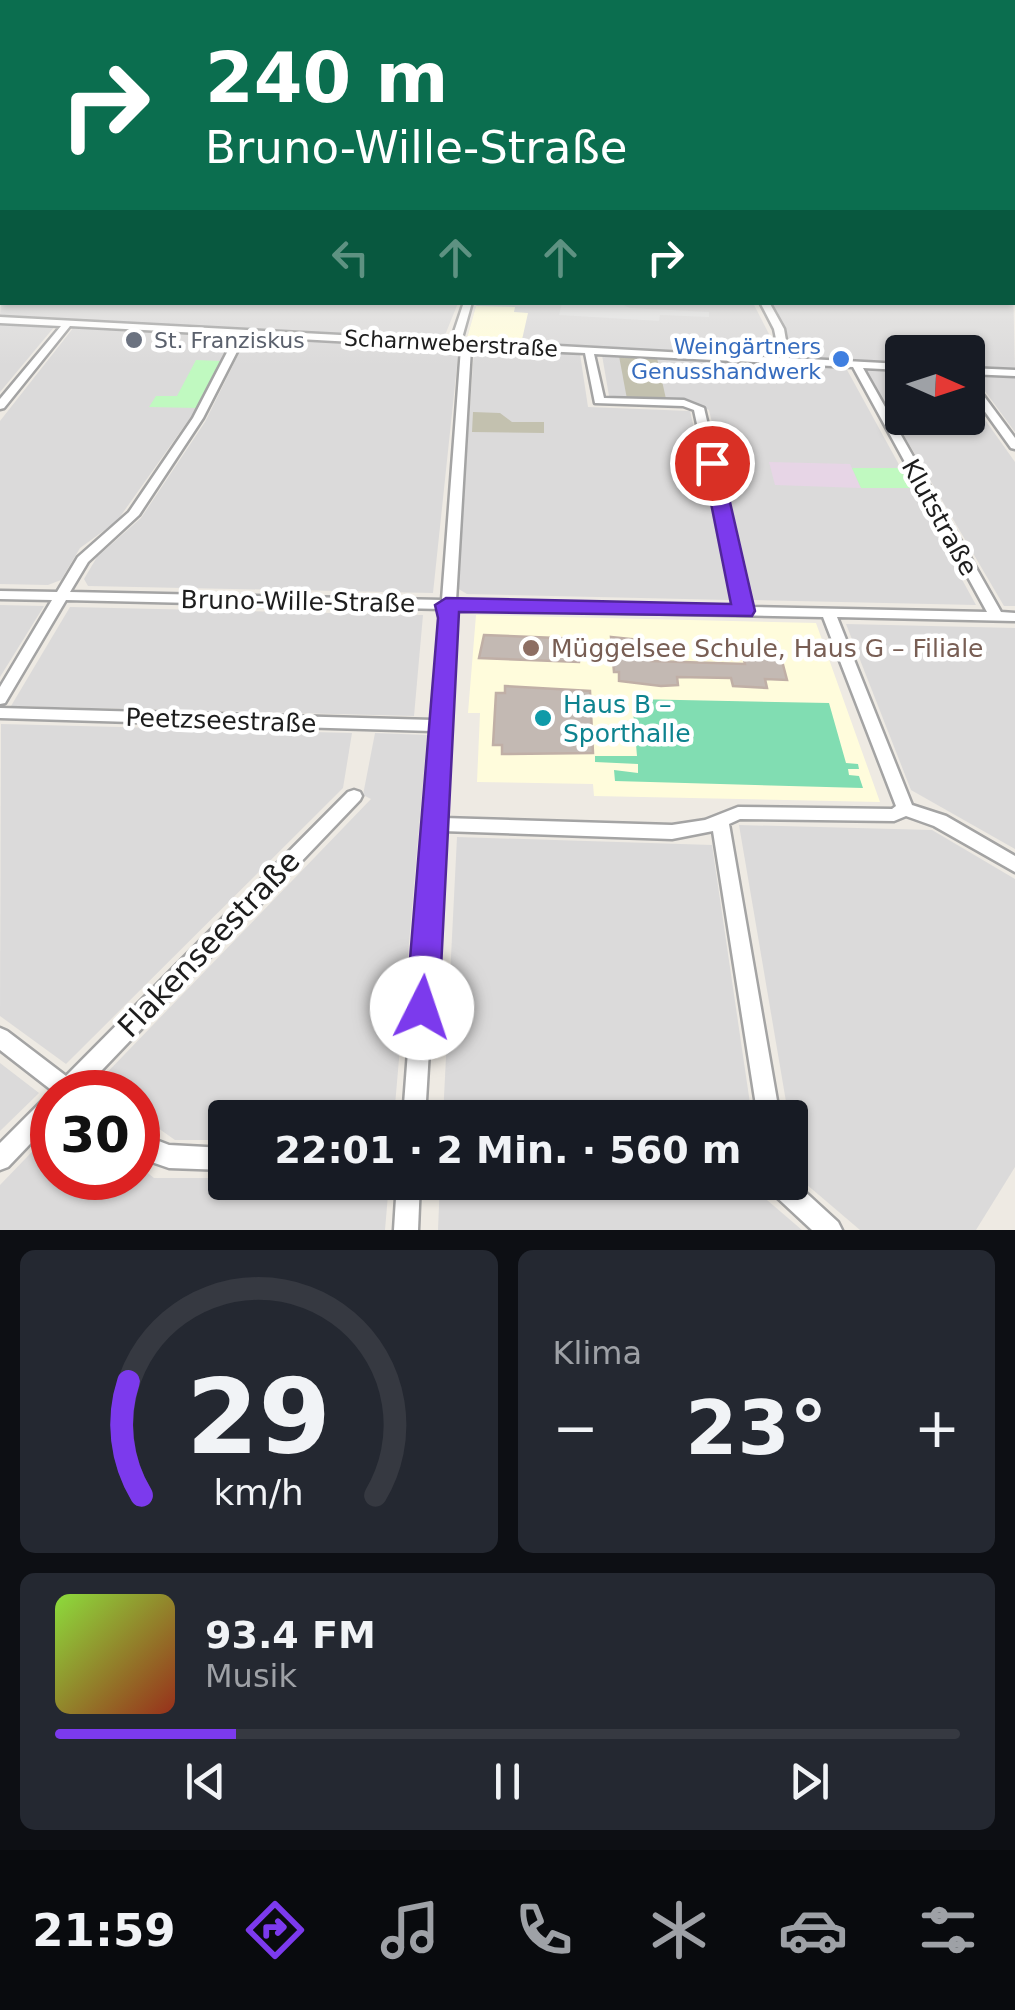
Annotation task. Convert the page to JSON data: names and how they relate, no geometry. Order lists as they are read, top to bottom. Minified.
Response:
{"streets":{"street":["Scharnweberstraße","Klutstraße","Bruno-Wille-Straße","Peetzseestraße","Flakenseestraße"]},"crossings":[["Scharnweberstraße","Klutstraße"],["Klutstraße","Bruno-Wille-Straße"]],"places":["St. Franziskus","Weingärtners Genusshandwerk","Müggelsee Schule, Haus G – Filiale","Haus B – Sporthalle"],"north":"right","page":{"turn":["240 m","Bruno-Wille-Straße"],"limit":"30","trip":"22:01 · 2 Min. · 560 m","tile":"Klima","heat":["−","23°","+"],"song":["93.4 FM","Musik"],"tabs":"21:59","gauge":["29","km/h"]}}
